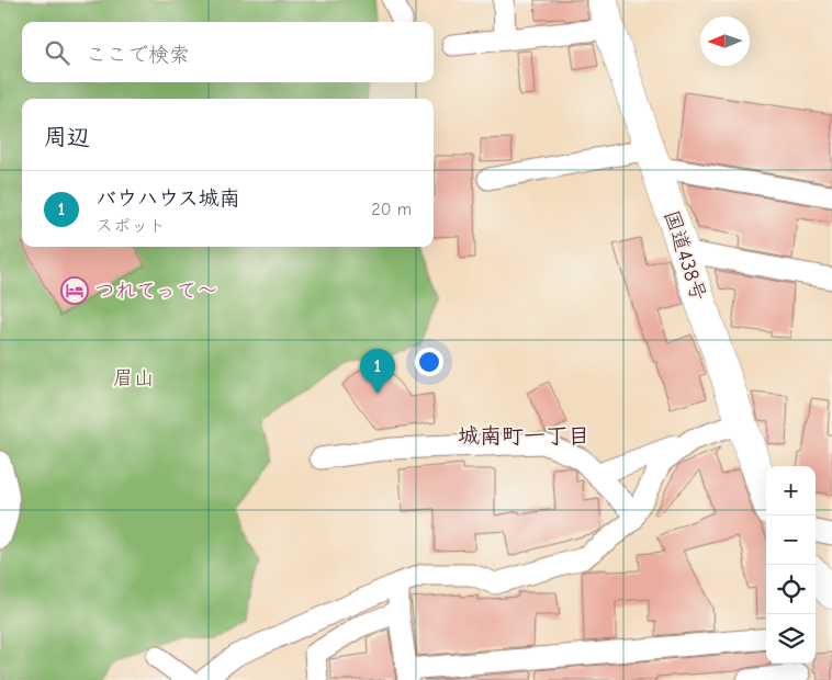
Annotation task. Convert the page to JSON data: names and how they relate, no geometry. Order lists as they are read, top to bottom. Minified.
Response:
{"streets":{"highway":["国道438号"]},"districts":["城南町一丁目"],"parks":["眉山"],"places":{"hotel":["つれてって～"]},"north":"left","page":{"search":"ここで検索","heading":"周辺","list":[{"mark":"1","name":"バウハウス城南","note":"スポット","value":"20 m"}],"pins":"1","map_buttons":["+","−"]}}
